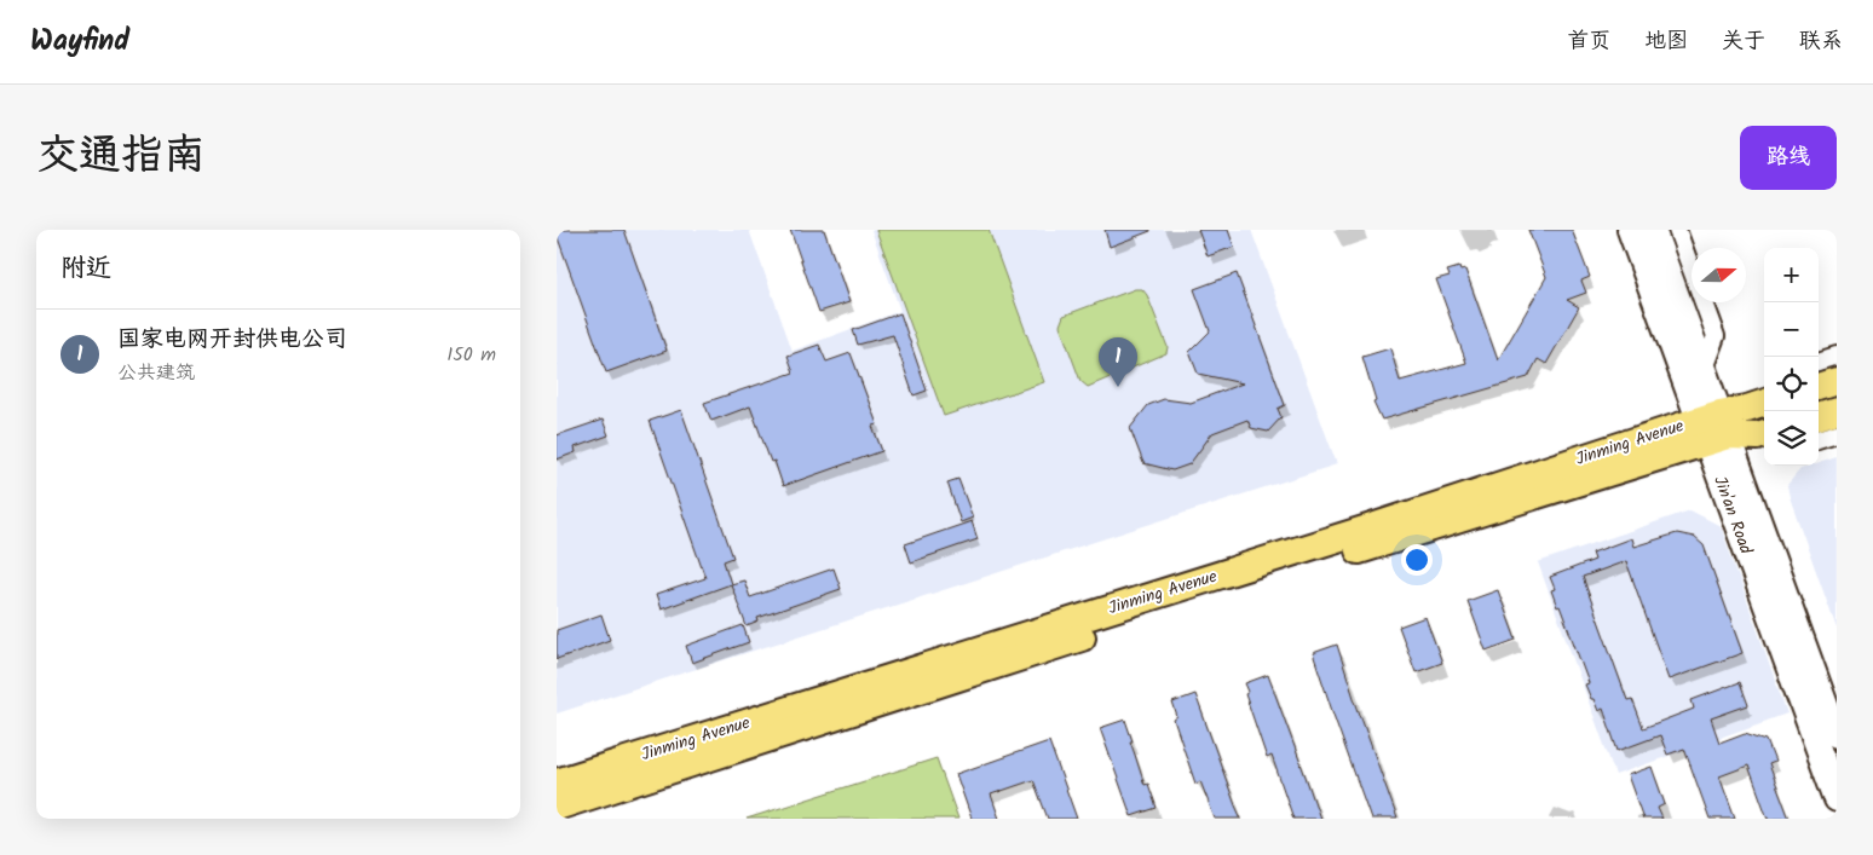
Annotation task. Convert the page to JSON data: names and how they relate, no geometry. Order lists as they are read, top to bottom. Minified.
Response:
{"streets":{"main road":["Jinming Avenue","Jin'an Road"]},"crossings":[["Jinming Avenue","Jin'an Road"]],"north":"right","page":{"header":"Wayfind","nav":["首页","地图","关于","联系"],"title":"交通指南","buttons":"路线","heading":"附近","map_buttons":["+","−"],"list":[{"mark":"1","name":"国家电网开封供电公司","note":"公共建筑","value":"150 m"}],"pins":"1"}}
